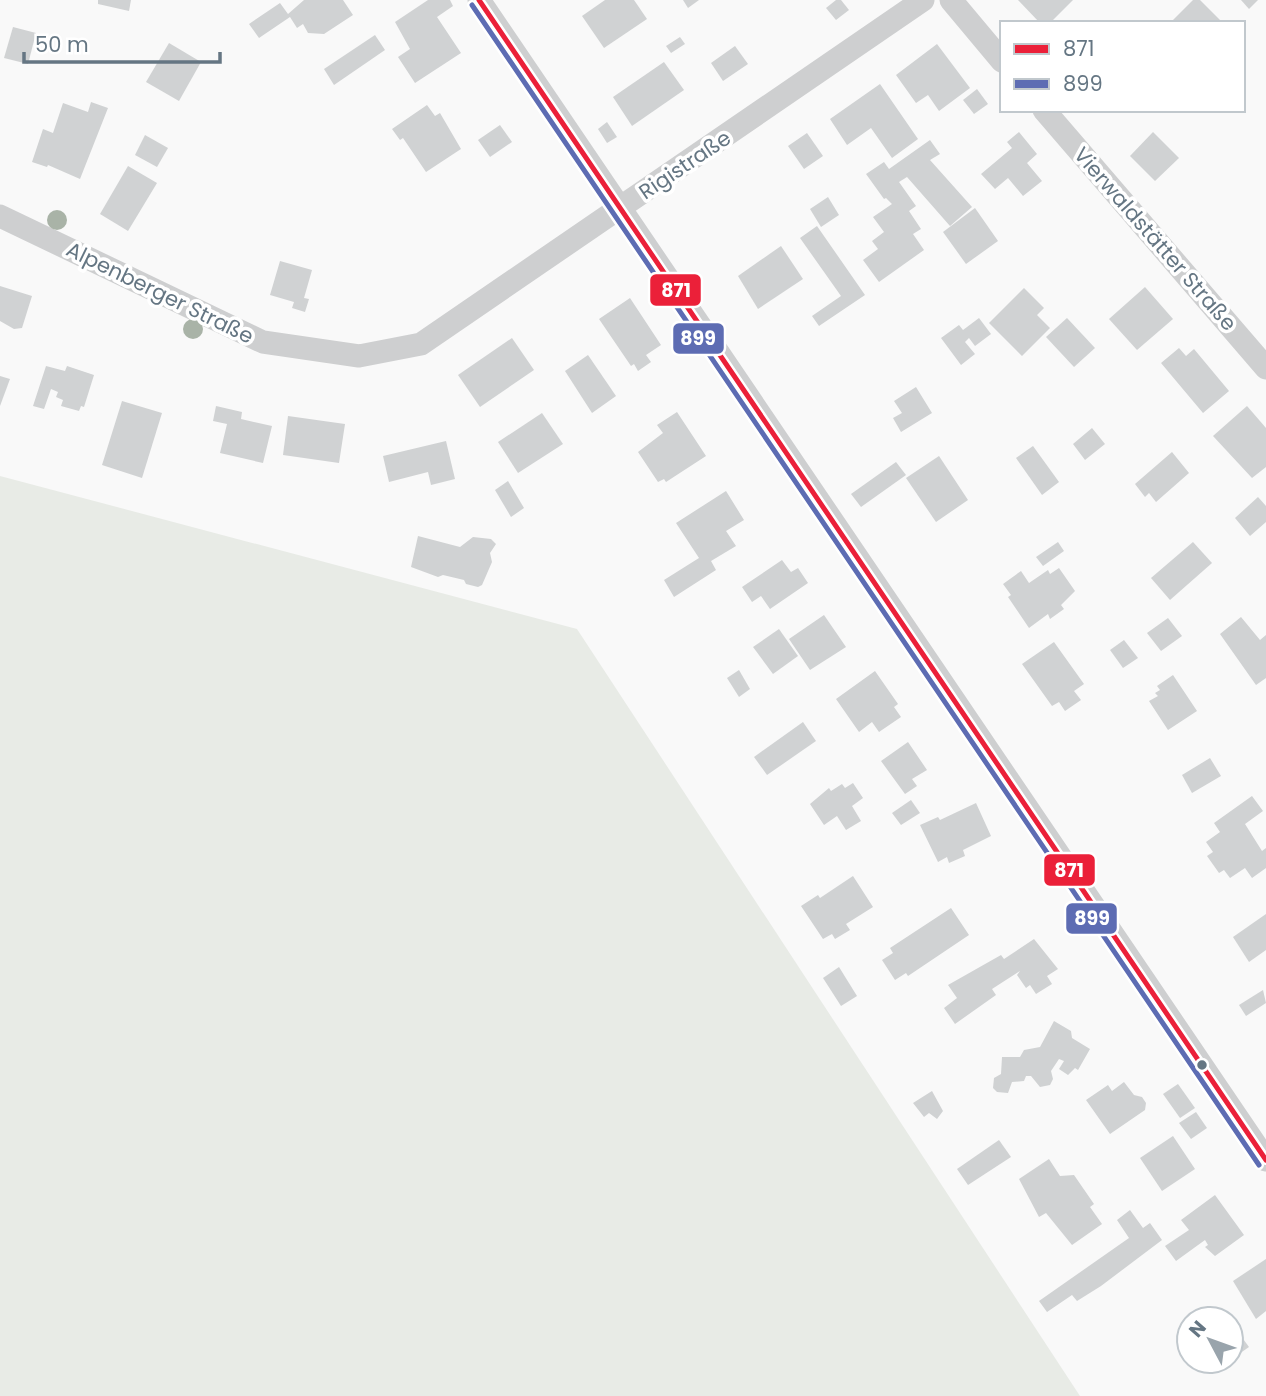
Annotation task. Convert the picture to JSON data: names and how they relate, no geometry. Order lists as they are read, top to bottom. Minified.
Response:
{"streets":{"street":["Rigistraße","Vierwaldstätter Straße","Alpenberger Straße"]},"crossings":[["Rigistraße","Alpenberger Straße"]],"lines":["transit line 871","transit line 899"],"legend":["871","899"],"scale_bar":"50 m","north":"top left"}
